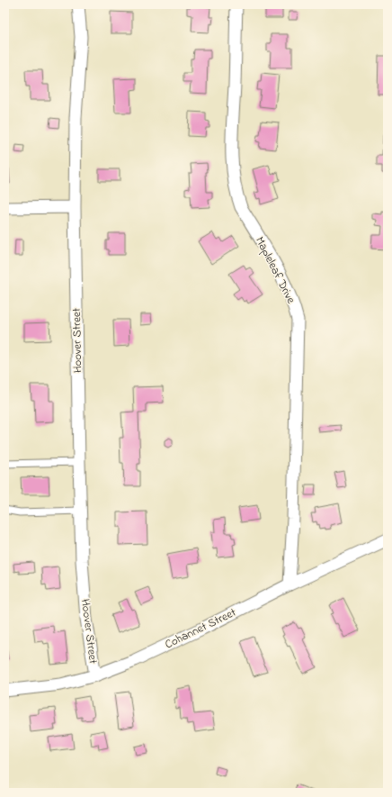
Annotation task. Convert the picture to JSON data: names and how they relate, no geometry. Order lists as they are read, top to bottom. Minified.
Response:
{"streets":{"street":["Mapleleaf Drive","Hoover Street","Cohannet Street"]},"crossings":[["Mapleleaf Drive","Cohannet Street"],["Hoover Street","Cohannet Street"]]}
